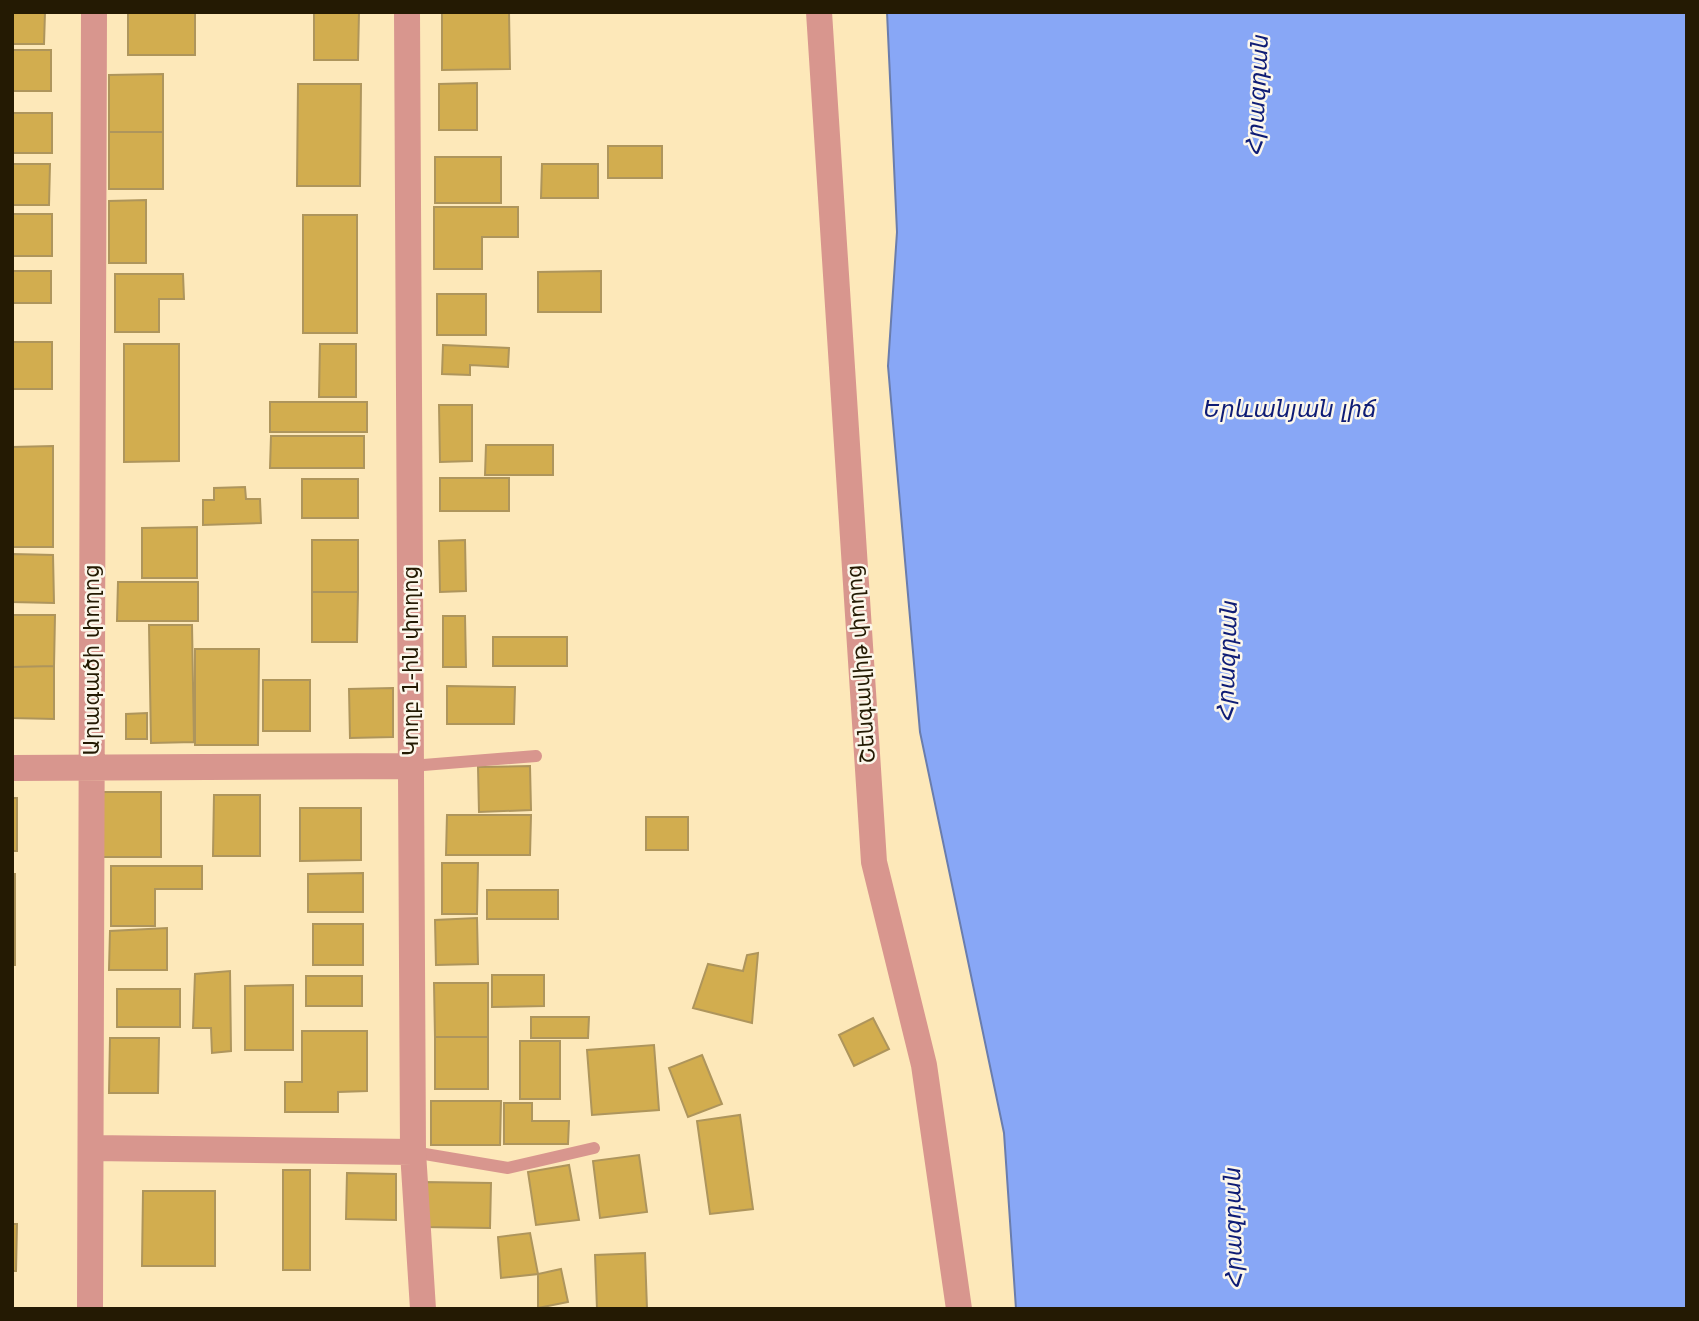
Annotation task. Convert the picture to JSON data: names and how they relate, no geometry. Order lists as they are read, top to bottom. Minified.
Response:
{"streets":{"street":["Արագածի փողոց","Կողբ 1-ին փողոց","Շենգավիթ փողոց"]},"water":["Հրազդան","Երևանյան լիճ"]}
